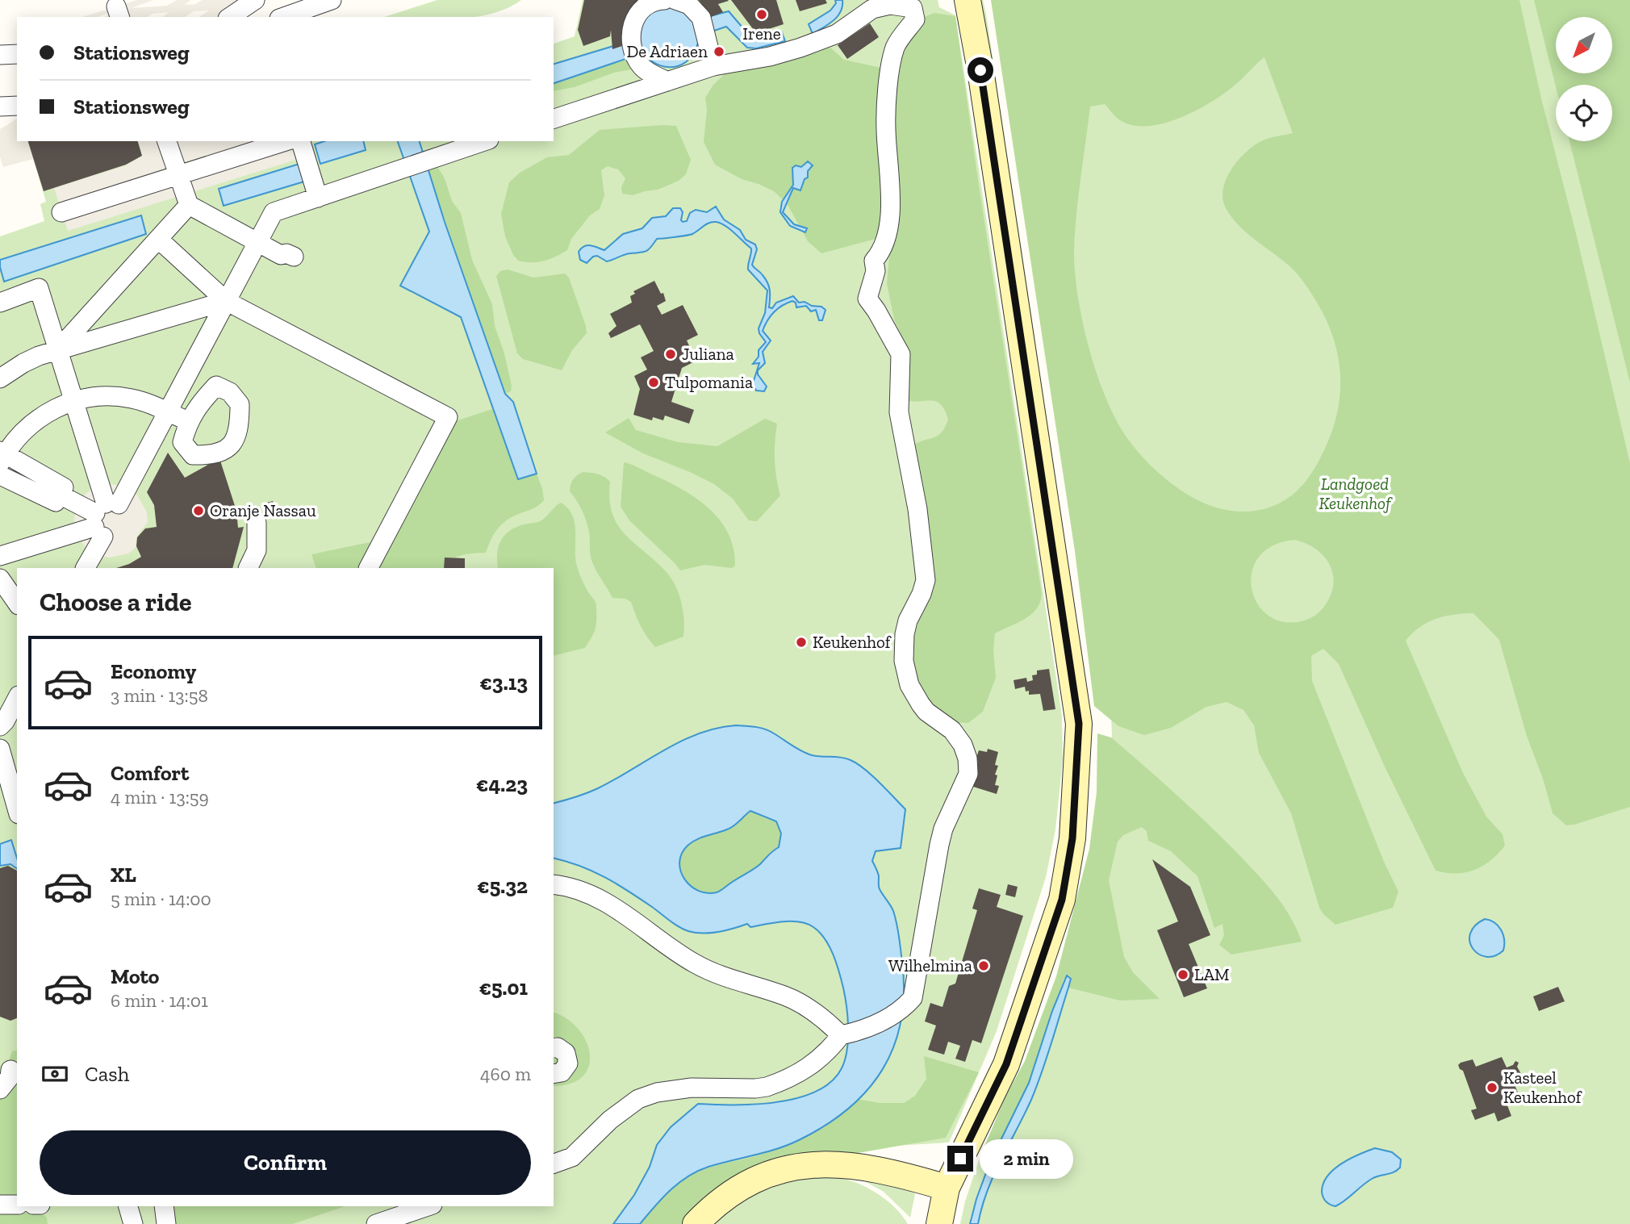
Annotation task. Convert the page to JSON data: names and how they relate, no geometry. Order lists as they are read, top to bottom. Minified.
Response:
{"parks":["Landgoed Keukenhof"],"places":["Irene","De Adriaen","Juliana","Tulpomania","Oranje Nassau","Keukenhof","Wilhelmina","LAM","Kasteel Keukenhof"],"north":"bottom left","page":{"banner":["Stationsweg","Stationsweg"],"heading":"Choose a ride","list":[{"name":"Economy","note":"3 min · 13:58","value":"€3.13"},{"name":"Comfort","note":"4 min · 13:59","value":"€4.23"},{"name":"XL","note":"5 min · 14:00","value":"€5.32"},{"name":"Moto","note":"6 min · 14:01","value":"€5.01"}],"pay":["Cash","460 m"],"buttons":"Confirm","bubble":"2 min"}}
